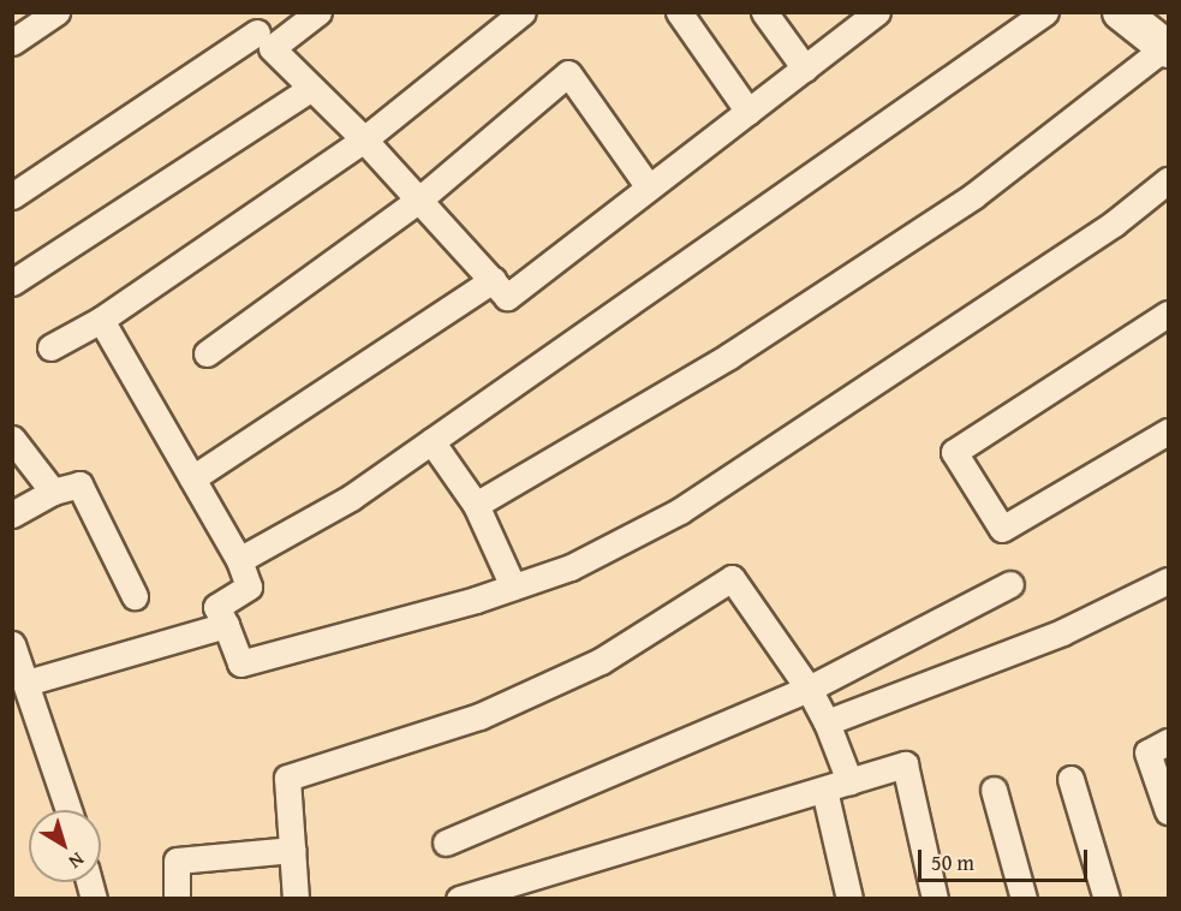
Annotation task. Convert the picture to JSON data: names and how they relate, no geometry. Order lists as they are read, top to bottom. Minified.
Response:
{"scale_bar":"50 m","north":"bottom right"}
